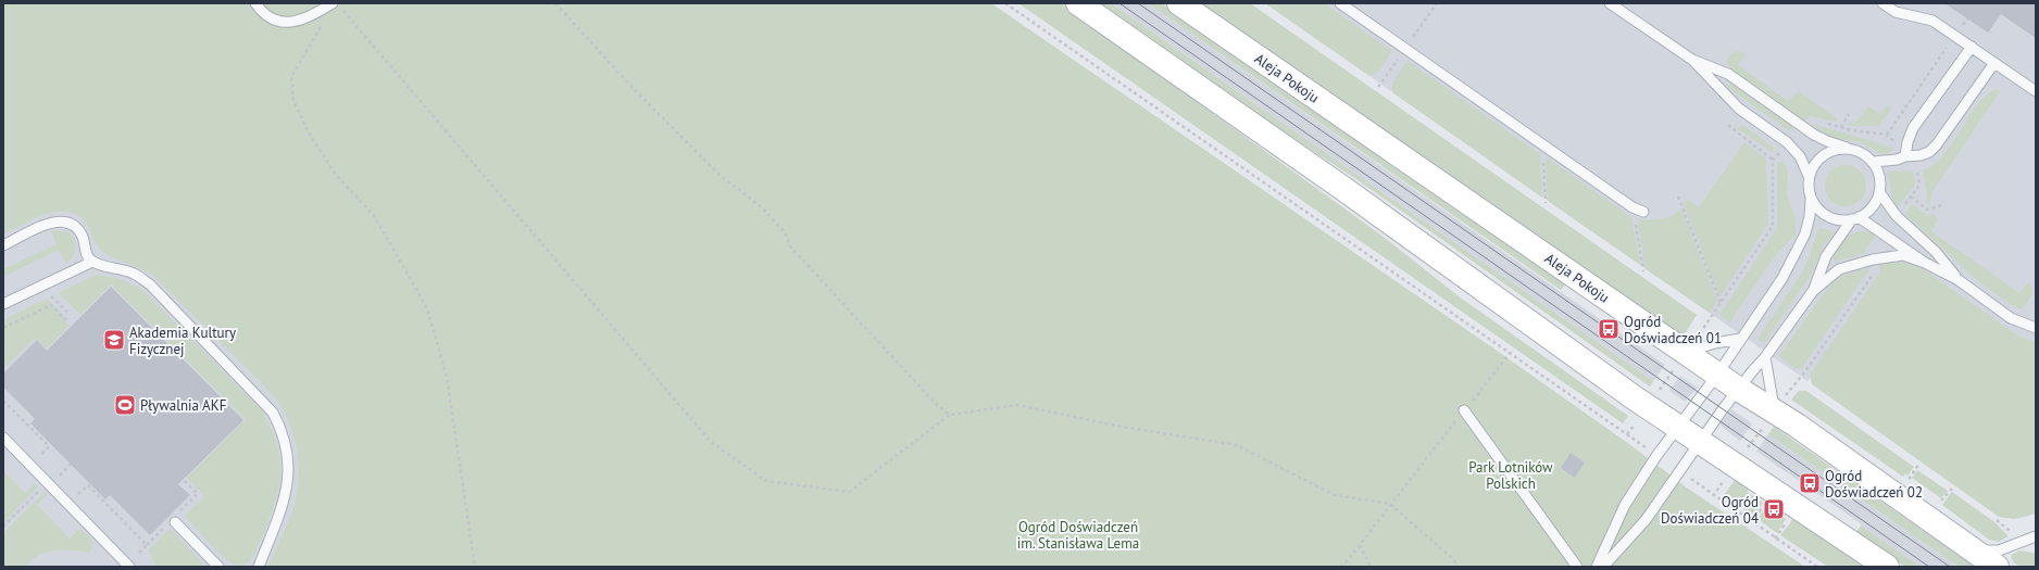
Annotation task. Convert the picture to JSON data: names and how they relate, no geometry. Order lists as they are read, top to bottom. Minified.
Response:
{"streets":{"main road":["Aleja Pokoju"]},"parks":["Park Lotników Polskich","Ogród Doświadczeń im. Stanisława Lema"],"places":{"bus stop":["Ogród Doświadczeń 01","Ogród Doświadczeń 02","Ogród Doświadczeń 04"],"school or university":["Akademia Kultury Fizycznej"],"sports":["Pływalnia AKF"]}}
